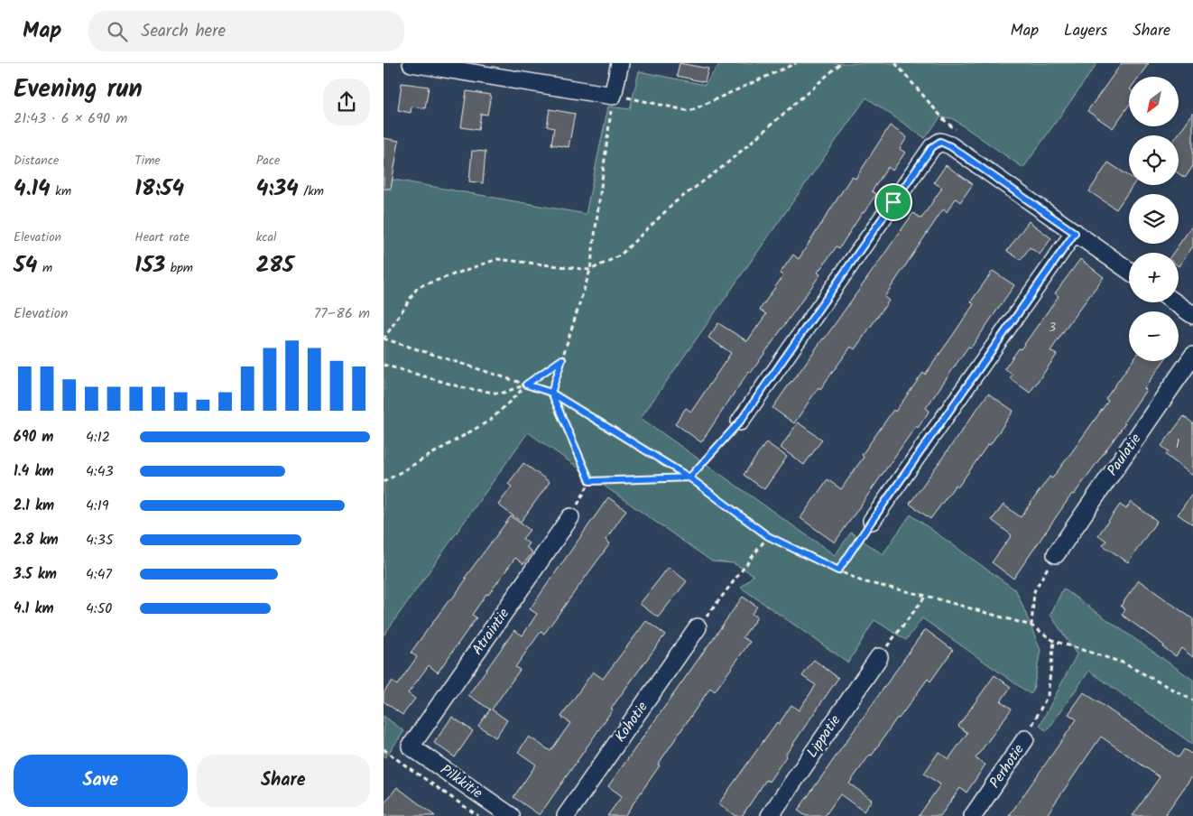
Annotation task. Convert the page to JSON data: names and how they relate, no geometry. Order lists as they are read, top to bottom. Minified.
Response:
{"streets":{"street":["Paulatie","Atraintie","Kohotie","Lippatie","Perhotie","Pilkkitie"]},"crossings":[["Atraintie","Pilkkitie"]],"house_numbers":["3","1"],"north":"bottom left","page":{"header":"Map","search":"Search here","nav":["Map","Layers","Share"],"heading":["Evening run","21:43 · 6 × 690 m"],"map_buttons":["+","−"],"stats":[["Distance","4.14 km"],["Time","18:54"],["Pace","4:34 /km"],["Elevation","54 m"],["Heart rate","153 bpm"],["kcal","285"]],"chart":["Elevation","77–86 m"],"list":[{"name":"690 m","note":"4:12"},{"name":"1.4 km","note":"4:43"},{"name":"2.1 km","note":"4:19"},{"name":"2.8 km","note":"4:35"},{"name":"3.5 km","note":"4:47"},{"name":"4.1 km","note":"4:50"}],"buttons":["Save","Share"]}}
